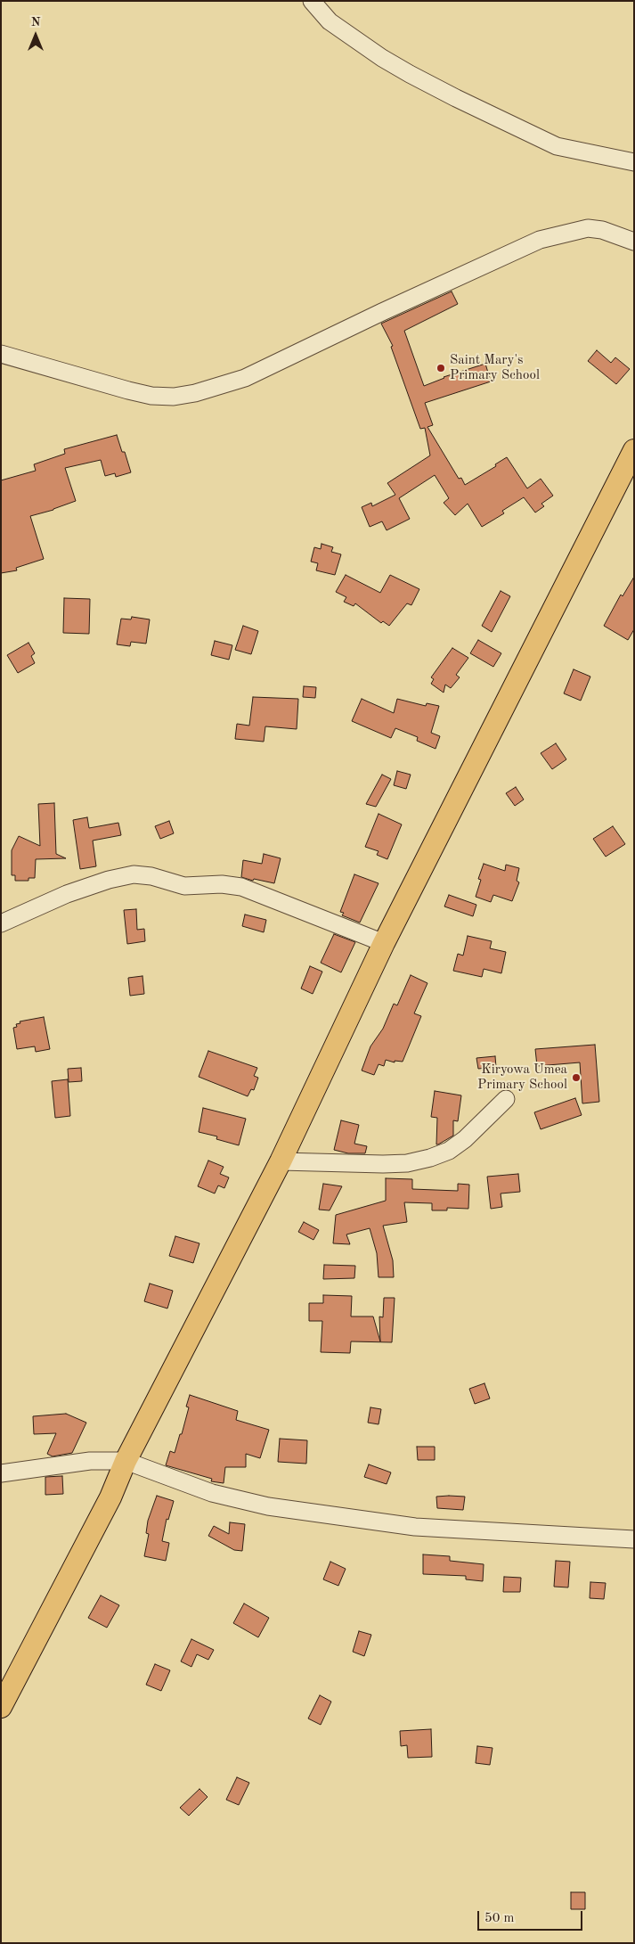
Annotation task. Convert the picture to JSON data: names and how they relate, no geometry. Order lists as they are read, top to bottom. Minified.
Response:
{"places":["Saint Mary's Primary School","Kiryowa Umea Primary School"],"scale_bar":"50 m","north":"top"}
